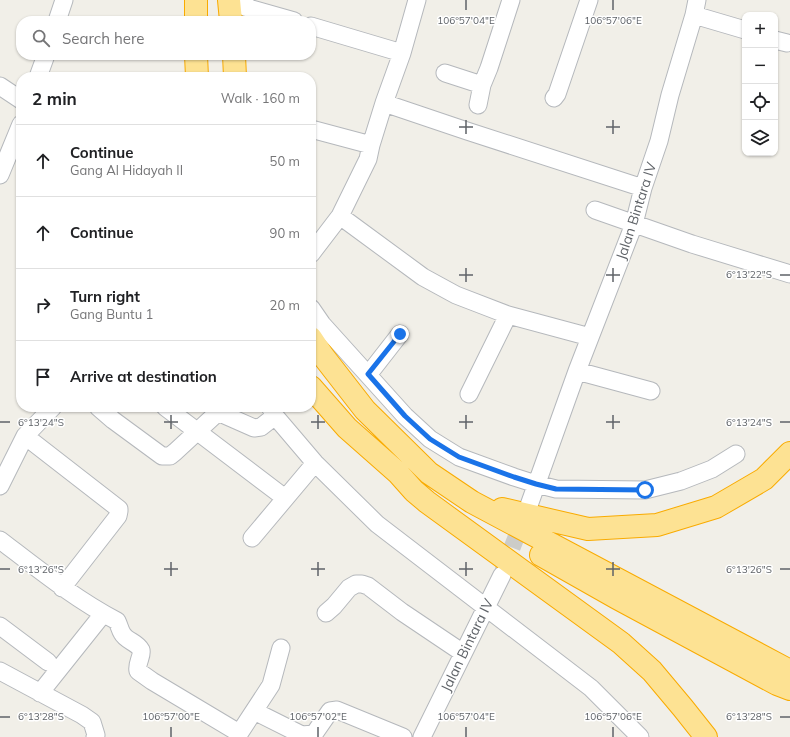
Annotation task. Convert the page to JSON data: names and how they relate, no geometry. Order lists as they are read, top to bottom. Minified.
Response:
{"streets":{"street":["Jalan Bintara IV"]},"page":{"map_buttons":["+","−"],"search":"Search here","heading":["2 min","Walk · 160 m"],"list":[["Continue","Gang Al Hidayah II","50 m"],["Continue","90 m"],["Turn right","Gang Buntu 1","20 m"],"Arrive at destination"]},"coordinates":["106°57'04\"E","106°57'06\"E","6°13'22\"S","6°13'24\"S","6°13'26\"S","6°13'28\"S","106°57'00\"E","106°57'02\"E"]}
